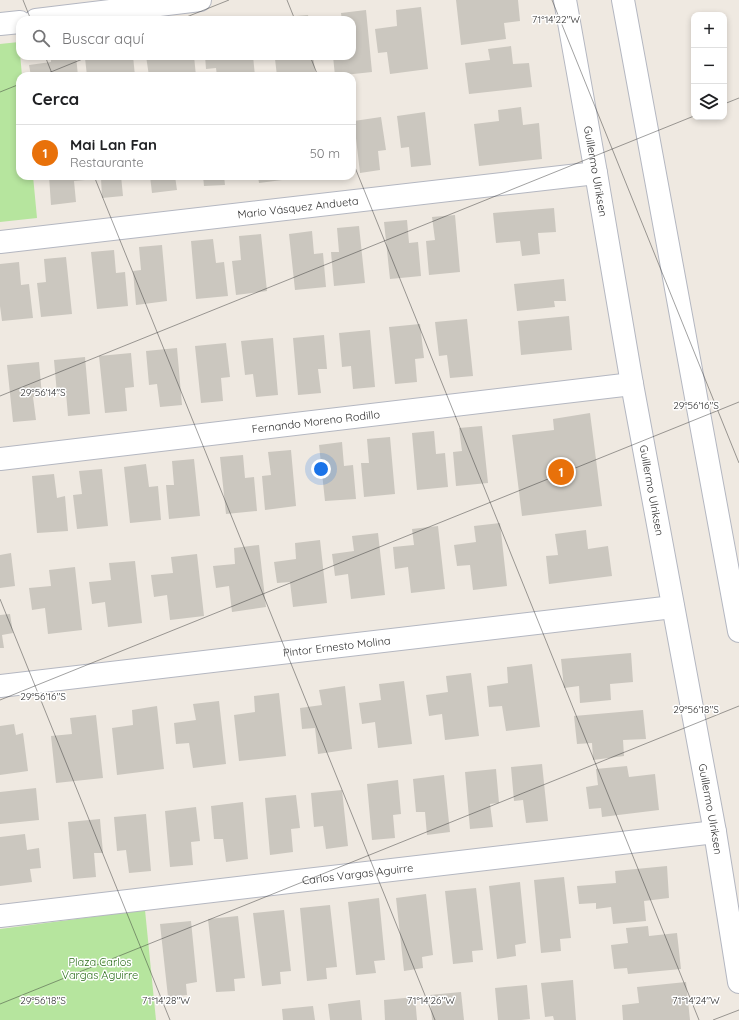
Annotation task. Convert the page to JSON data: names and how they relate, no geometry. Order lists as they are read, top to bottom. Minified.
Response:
{"streets":{"street":["Guillermo Ulriksen","Mario Vásquez Andueta","Fernando Moreno Rodillo","Pintor Ernesto Molina","Carlos Vargas Aguirre"]},"crossings":[["Guillermo Ulriksen","Mario Vásquez Andueta"],["Guillermo Ulriksen","Fernando Moreno Rodillo"],["Guillermo Ulriksen","Pintor Ernesto Molina"],["Guillermo Ulriksen","Carlos Vargas Aguirre"]],"parks":["Plaza Carlos Vargas Aguirre"],"page":{"map_buttons":["+","−"],"search":"Buscar aquí","heading":"Cerca","list":[{"mark":"1","name":"Mai Lan Fan","note":"Restaurante","value":"50 m"}],"pins":"1"},"coordinates":["71°14'22\"W","29°56'14\"S","29°56'16\"S","29°56'18\"S","71°14'28\"W","71°14'26\"W","71°14'24\"W"]}
